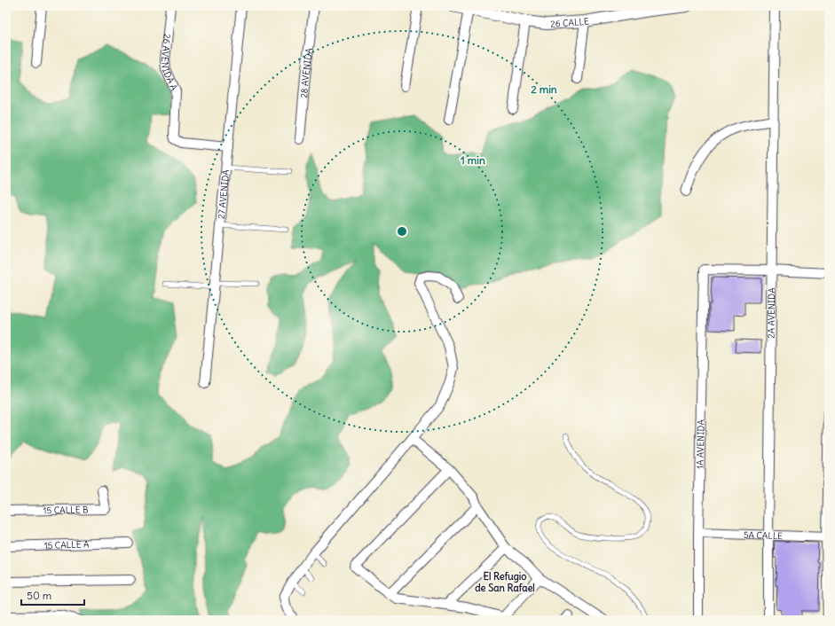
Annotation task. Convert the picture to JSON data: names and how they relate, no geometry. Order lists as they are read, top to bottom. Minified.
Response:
{"streets":{"street":["26 CALLE","26 AVENIDA A","28 AVENIDA","27 AVENIDA","2A AVENIDA","1A AVENIDA","15 CALLE B","5A CALLE","15 CALLE A"]},"crossings":[["26 AVENIDA A","27 AVENIDA"],["2A AVENIDA","1A AVENIDA"],["2A AVENIDA","5A CALLE"],["1A AVENIDA","5A CALLE"]],"districts":["El Refugio de San Rafael"],"scale_bar":"50 m","rings":["2 min","1 min"]}
